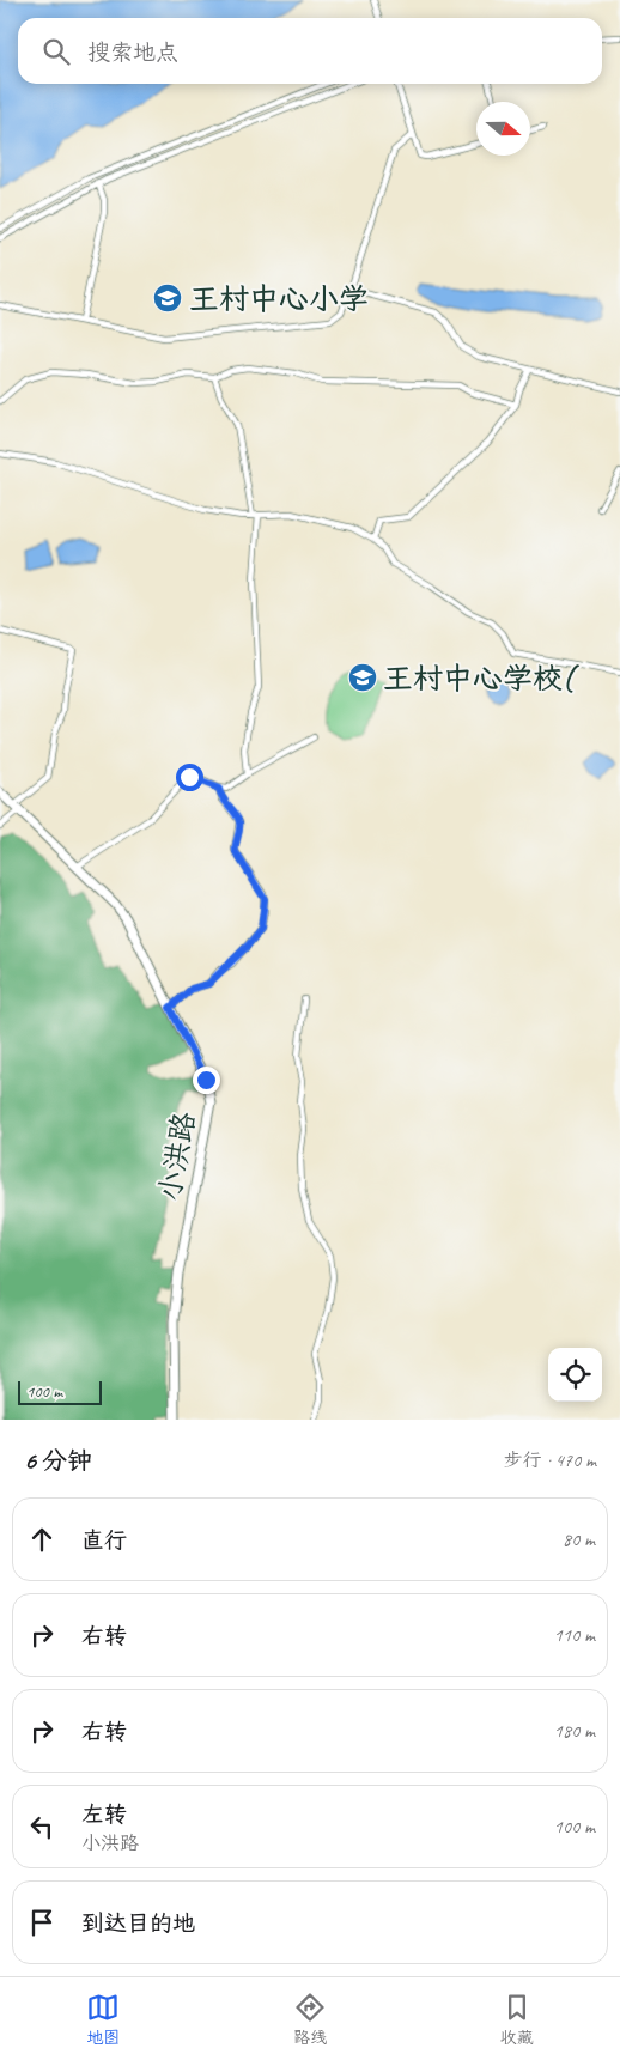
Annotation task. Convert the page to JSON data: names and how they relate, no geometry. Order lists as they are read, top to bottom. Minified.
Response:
{"streets":{"main road":["小洪路"]},"places":{"school or university":["王村中心小学","王村中心学校("]},"scale_bar":"100 m","north":"right","page":{"search":"搜索地点","scale":"100 m","heading":["6 分钟","步行 · 470 m"],"list":[["直行","80 m"],["右转","110 m"],["右转","180 m"],["左转","小洪路","100 m"],"到达目的地"],"nav":["地图","路线","收藏"]}}
